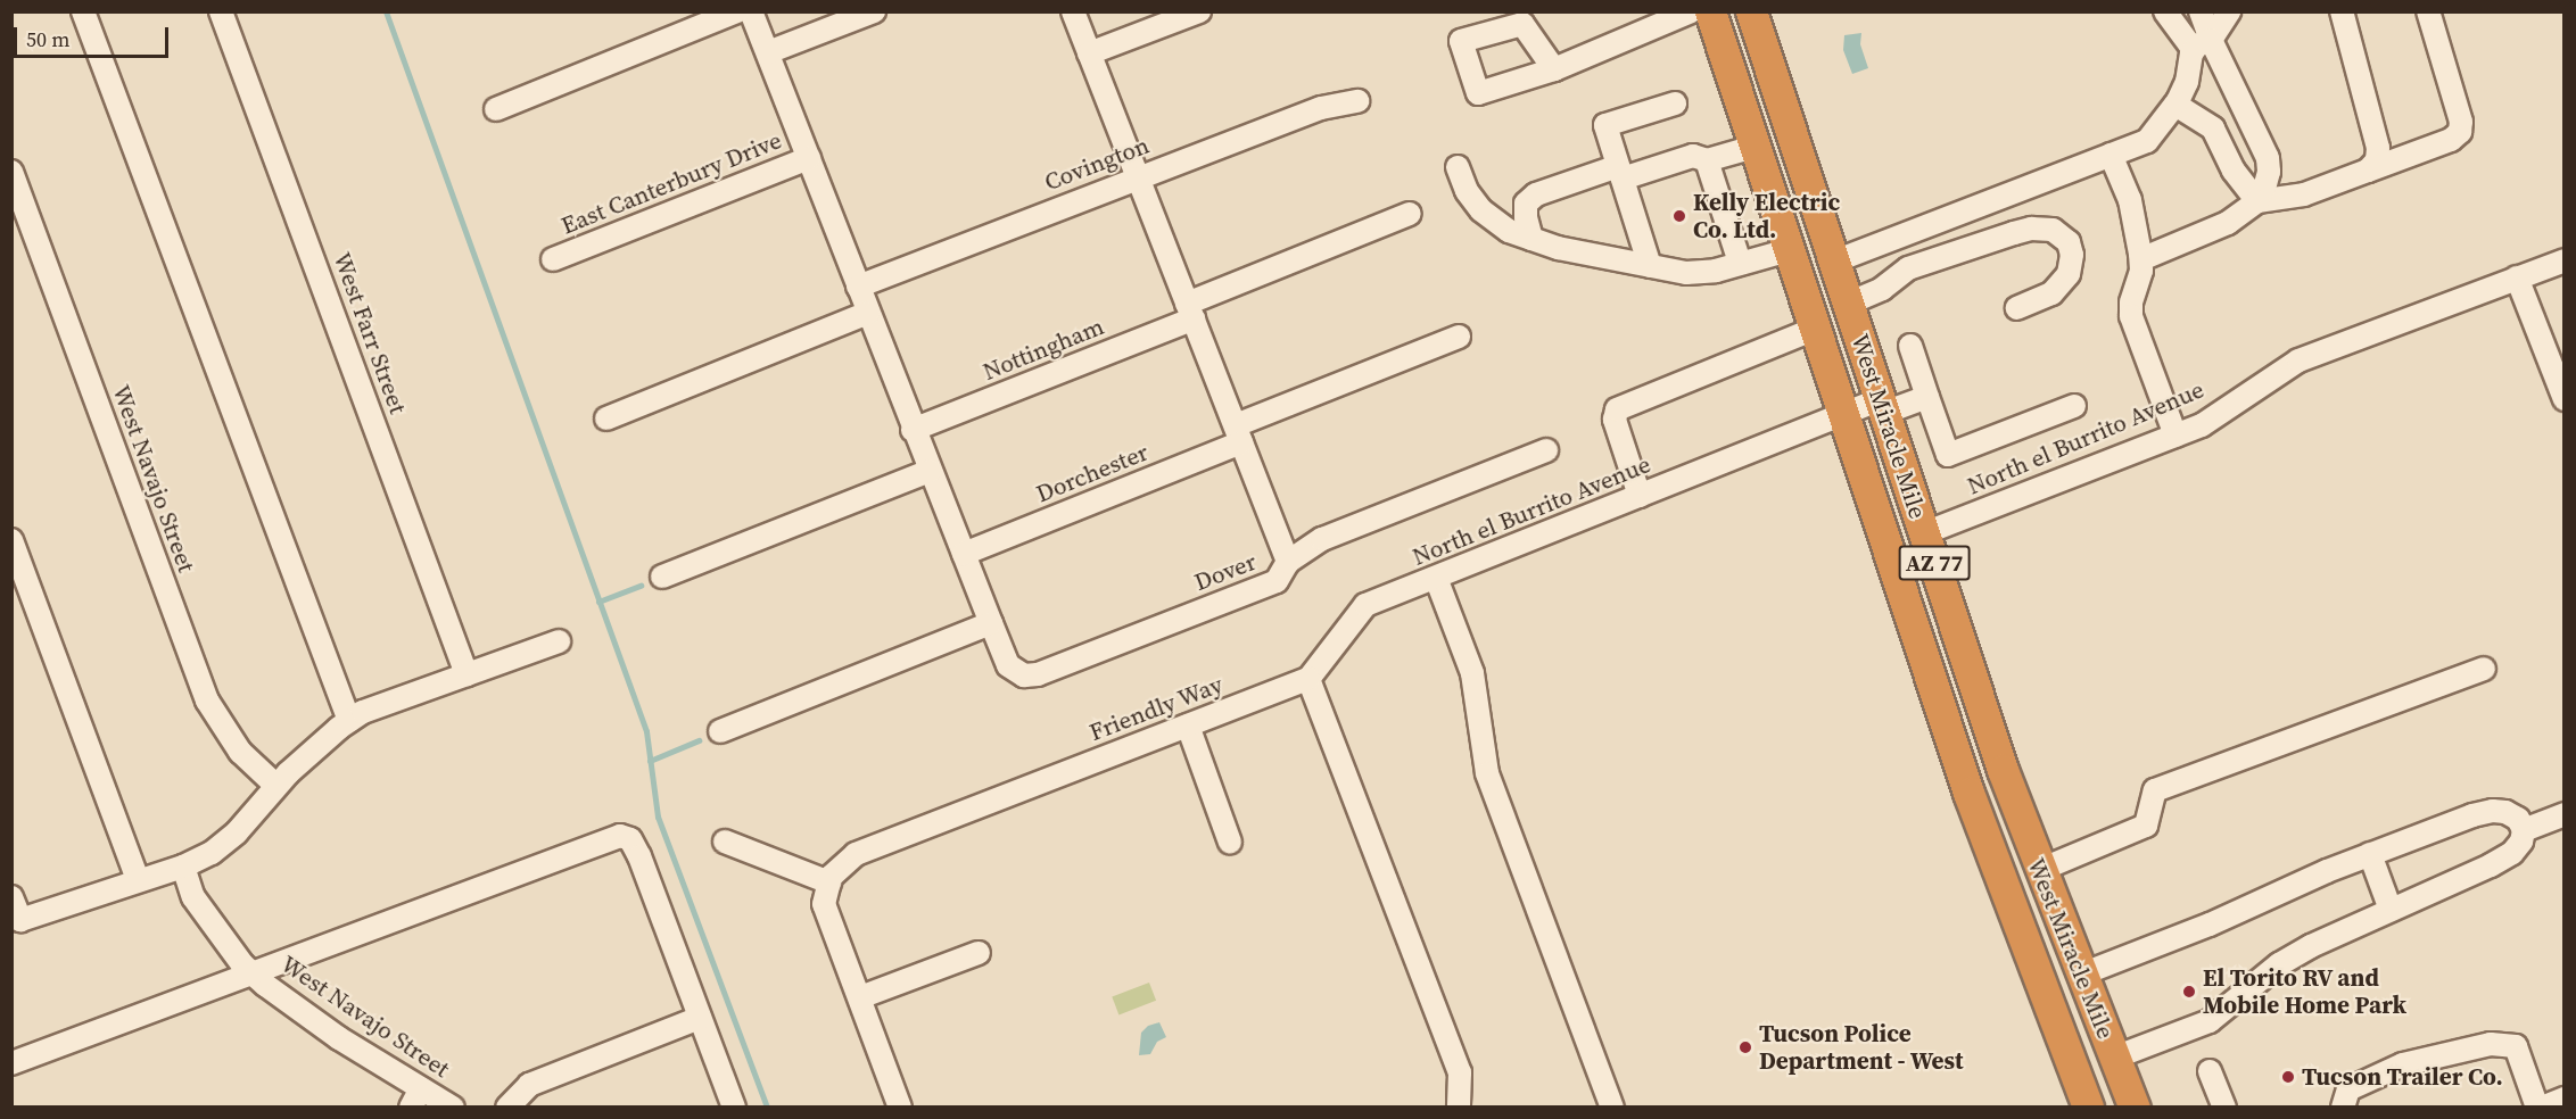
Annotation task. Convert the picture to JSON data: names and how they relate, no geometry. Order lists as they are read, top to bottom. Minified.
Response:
{"streets":{"highway":["West Miracle Mile","AZ 77"],"street":["Covington","East Canterbury Drive","West Farr Street","Nottingham","North el Burrito Avenue","Dorchester","West Navajo Street","Dover","Friendly Way"]},"crossings":[["West Miracle Mile","North el Burrito Avenue"],["North el Burrito Avenue","Friendly Way"]],"places":["Kelly Electric Co. Ltd.","El Torito RV and Mobile Home Park","Tucson Police Department - West","Tucson Trailer Co."],"scale_bar":"50 m"}
